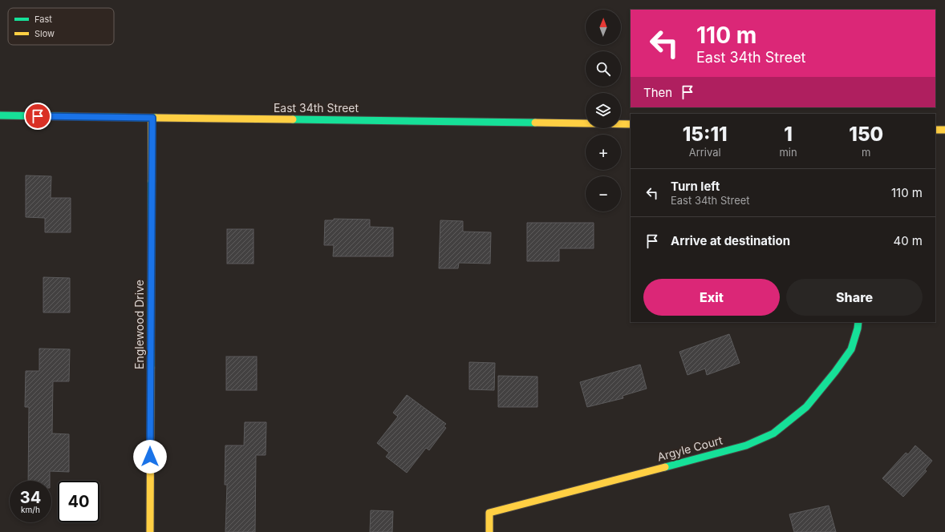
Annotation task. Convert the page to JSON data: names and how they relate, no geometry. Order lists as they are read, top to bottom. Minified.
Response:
{"streets":{"street":["East 34th Street","Englewood Drive","Argyle Court"]},"crossings":[["East 34th Street","Englewood Drive"]],"legend":["Fast","Slow"],"north":"top","page":{"map_buttons":["+","−"],"turn":["110 m","East 34th Street"],"then":"Then","eta":["15:11","Arrival","1","min","150","m"],"list":[{"name":"Turn left","note":"East 34th Street","value":"110 m"},{"name":"Arrive at destination","value":"40 m"}],"buttons":["Exit","Share"],"speed":"34 km/h","limit":"40"}}
